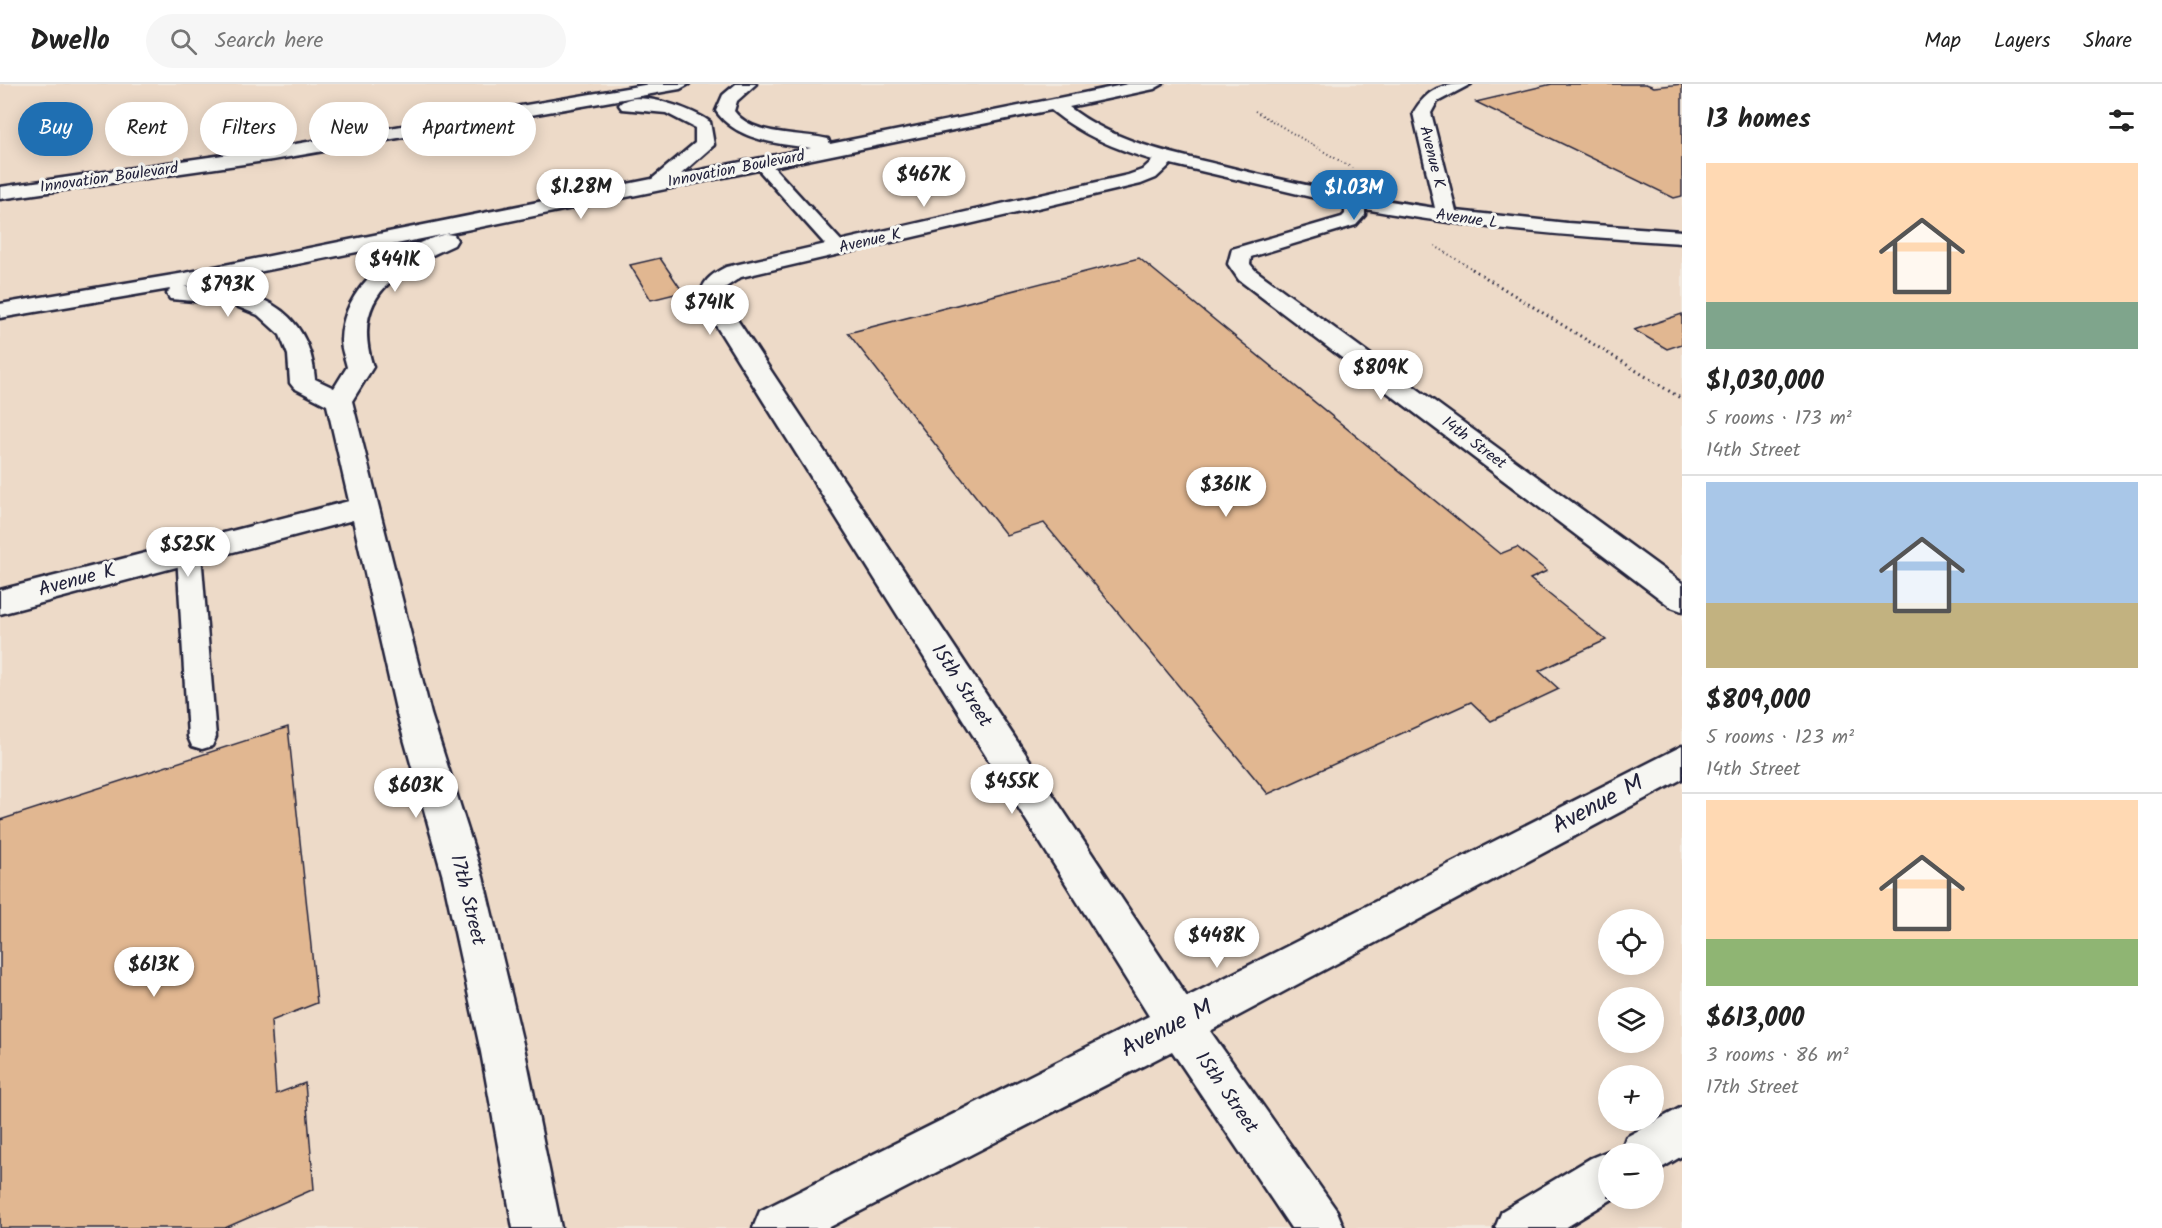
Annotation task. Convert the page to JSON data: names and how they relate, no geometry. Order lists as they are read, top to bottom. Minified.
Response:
{"streets":{"street":["Avenue K","Innovation Boulevard","Avenue L","14th Street","15th Street","Avenue M","17th Street"]},"crossings":[["Avenue K","Avenue L"],["Avenue K","15th Street"],["Avenue K","17th Street"],["Innovation Boulevard","Avenue L"],["Avenue L","14th Street"],["15th Street","Avenue M"]],"page":{"header":"Dwello","search":"Search here","nav":["Map","Layers","Share"],"heading":"13 homes","chip":["Buy","Rent","Filters","New","Apartment"],"list":[{"name":"$1,030,000","note":"5 rooms · 173 m² · 14th Street"},{"name":"$809,000","note":"5 rooms · 123 m² · 14th Street"},{"name":"$613,000","note":"3 rooms · 86 m² · 17th Street"}],"price":["$467K","$1.28M","$1.03M","$441K","$793K","$741K","$809K","$361K","$525K","$455K","$603K","$448K","$613K"],"map_buttons":["+","−"]}}
